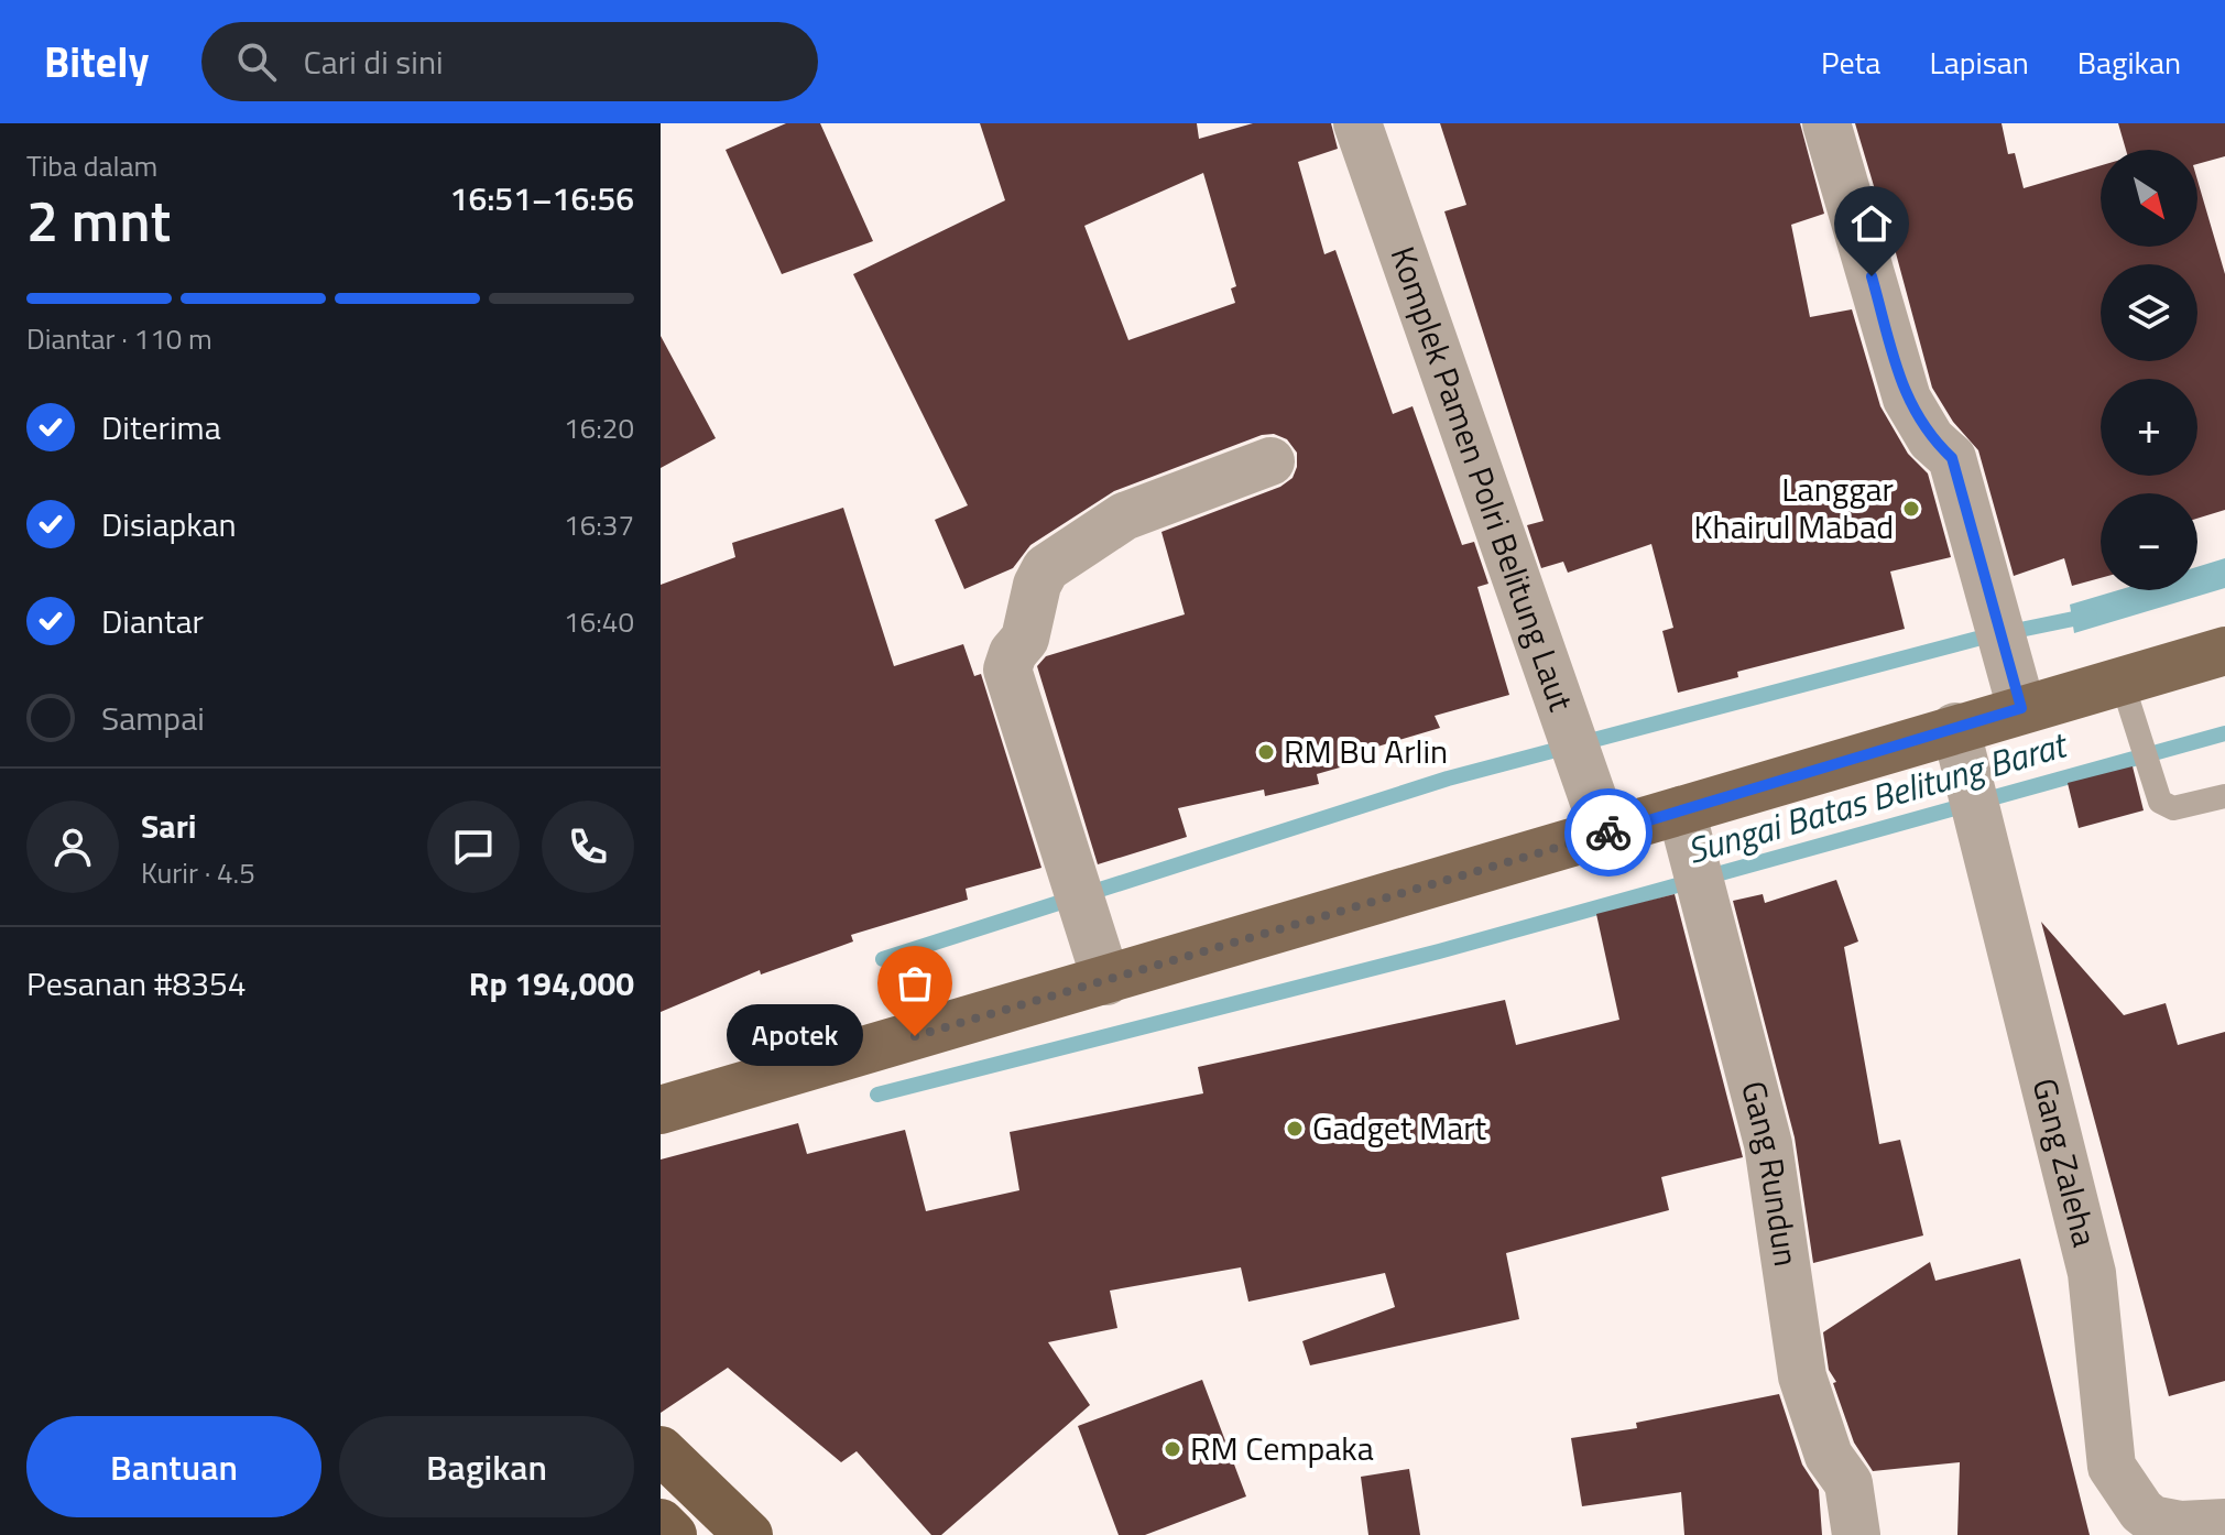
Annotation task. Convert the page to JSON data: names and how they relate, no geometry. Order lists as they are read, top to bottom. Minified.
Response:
{"streets":{"street":["Komplek Pamen Polri Belitung Laut","Gang Zaleha","Gang Rundun"]},"water":["Sungai Batas Belitung Barat"],"places":["Langgar Khairul Mabad","RM Bu Arlin","Apotek","Gadget Mart","RM Cempaka"],"north":"bottom right","page":{"header":"Bitely","search":"Cari di sini","nav":["Peta","Lapisan","Bagikan"],"heading":["2 mnt","Tiba dalam","16:51–16:56"],"panel":["Sari","Kurir · 4.5","Pesanan #8354","Rp 194,000"],"map_buttons":["+","−"],"bar":"Diantar · 110 m","list":[["Diterima","16:20"],["Disiapkan","16:37"],["Diantar","16:40"],"Sampai"],"bubble":"Apotek","buttons":["Bantuan","Bagikan"]}}
